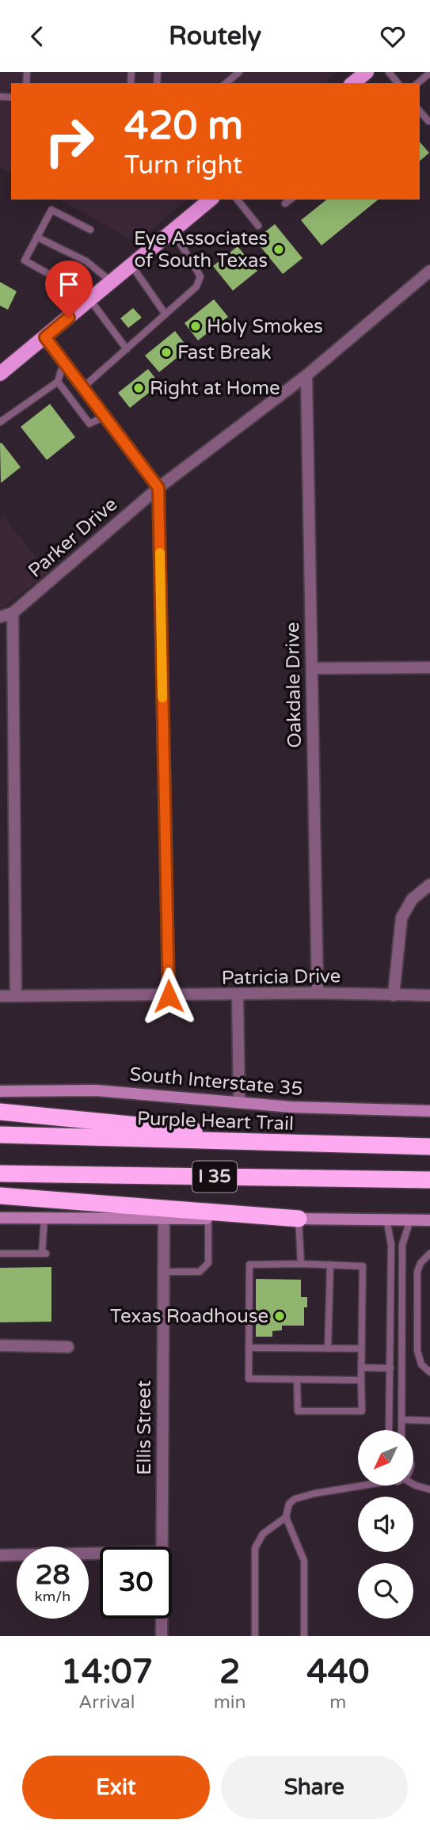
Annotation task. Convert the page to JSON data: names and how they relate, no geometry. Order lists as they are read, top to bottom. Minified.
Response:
{"streets":{"highway":["Purple Heart Trail","I 35"],"main road":["South Interstate 35"],"street":["Parker Drive","Oakdale Drive","Patricia Drive","Ellis Street"]},"crossings":[["Parker Drive","Oakdale Drive"],["Oakdale Drive","Patricia Drive"]],"places":["Eye Associates of South Texas","Holy Smokes","Fast Break","Right at Home","Texas Roadhouse"],"north":"bottom left","page":{"header":"Routely","turn":["420 m","Turn right"],"speed":"28 km/h","limit":"30","eta":["14:07","Arrival","2","min","440","m"],"buttons":["Exit","Share"]}}
